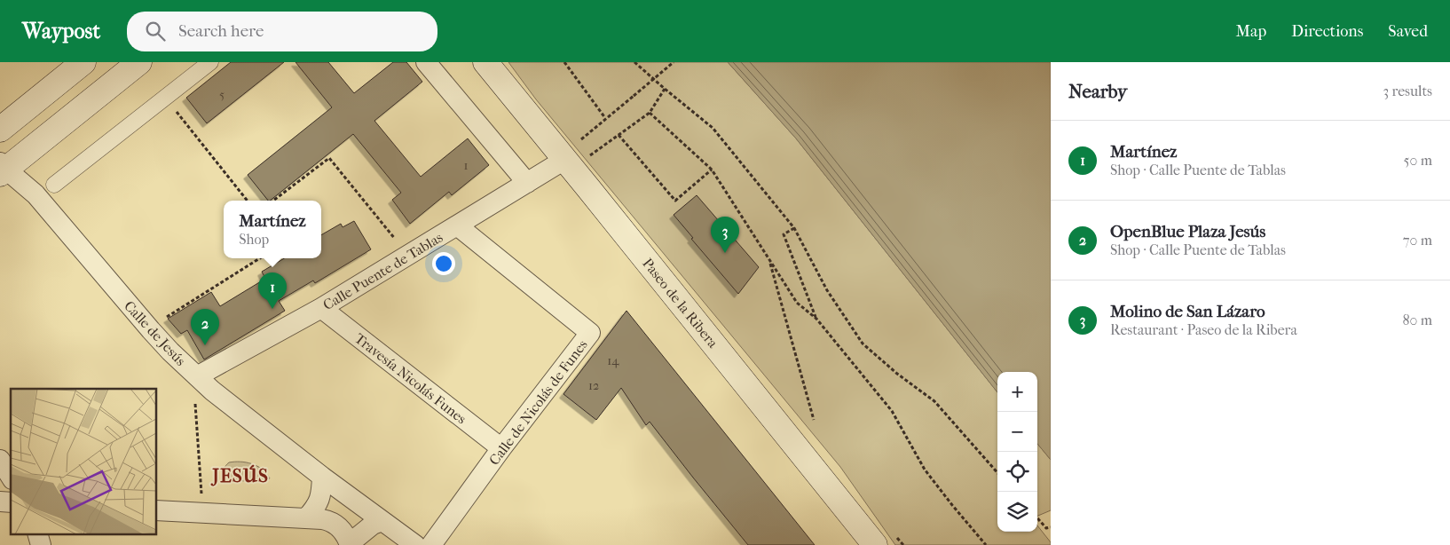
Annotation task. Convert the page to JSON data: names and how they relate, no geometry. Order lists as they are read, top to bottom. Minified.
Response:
{"streets":{"main road":["Paseo de la Ribera"],"street":["Calle Puente de Tablas","Calle de Jesús","Travesía Nicolás Funes","Calle de Nicolás de Funes"]},"crossings":[["Calle Puente de Tablas","Paseo de la Ribera"],["Calle Puente de Tablas","Calle de Jesús"],["Calle Puente de Tablas","Travesía Nicolás Funes"],["Calle Puente de Tablas","Calle de Nicolás de Funes"],["Travesía Nicolás Funes","Calle de Nicolás de Funes"]],"districts":["JESÚS"],"house_numbers":["5","1","14","12"],"page":{"header":"Waypost","search":"Search here","nav":["Map","Directions","Saved"],"heading":["Nearby","3 results"],"list":[{"mark":"1","name":"Martínez","note":"Shop · Calle Puente de Tablas","value":"50 m"},{"mark":"2","name":"OpenBlue Plaza Jesús","note":"Shop · Calle Puente de Tablas","value":"70 m"},{"mark":"3","name":"Molino de San Lázaro","note":"Restaurant · Paseo de la Ribera","value":"80 m"}],"popup":["Martínez","Shop"],"pins":["3","1","2"],"map_buttons":["+","−"]}}
